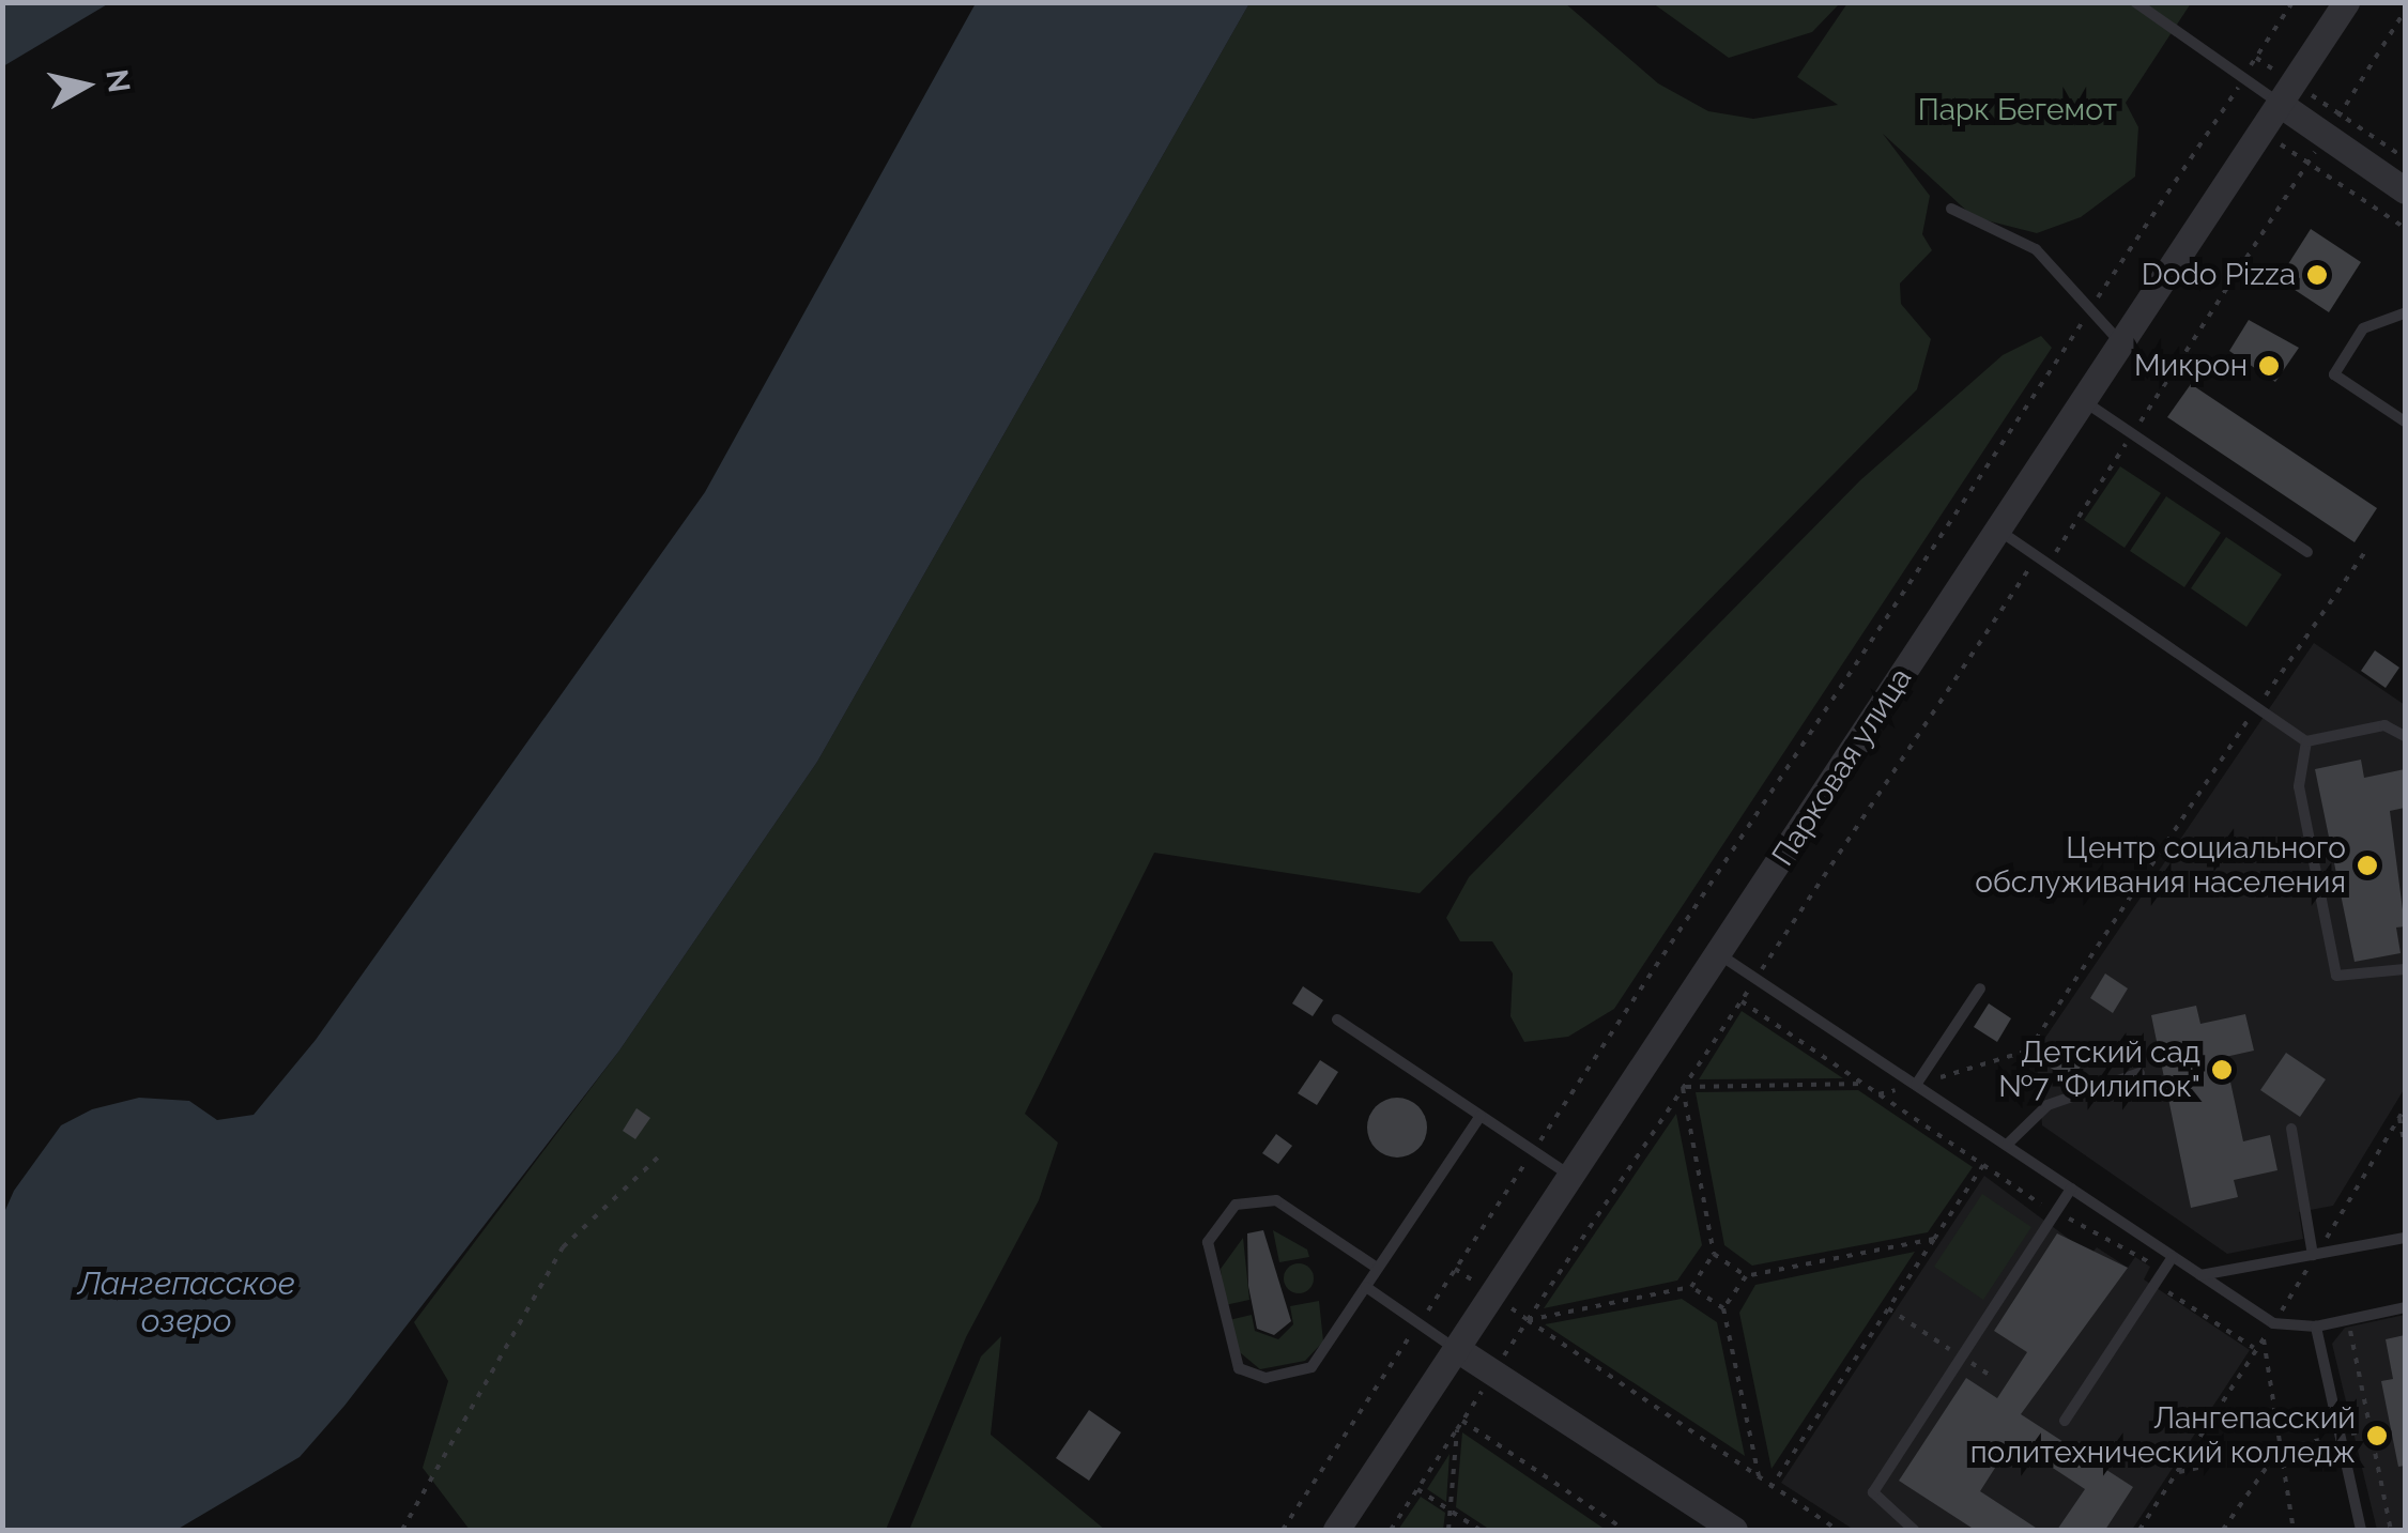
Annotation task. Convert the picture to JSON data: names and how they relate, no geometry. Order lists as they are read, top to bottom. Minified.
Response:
{"streets":{"street":["Парковая улица"]},"water":["Лангепасское озеро"],"parks":["Парк Бегемот"],"places":["Dodo Pizza","Микрон","Центр социального обслуживания населения","Детский сад №7 \"Филипок\"","Лангепасский политехнический колледж"],"north":"right"}
